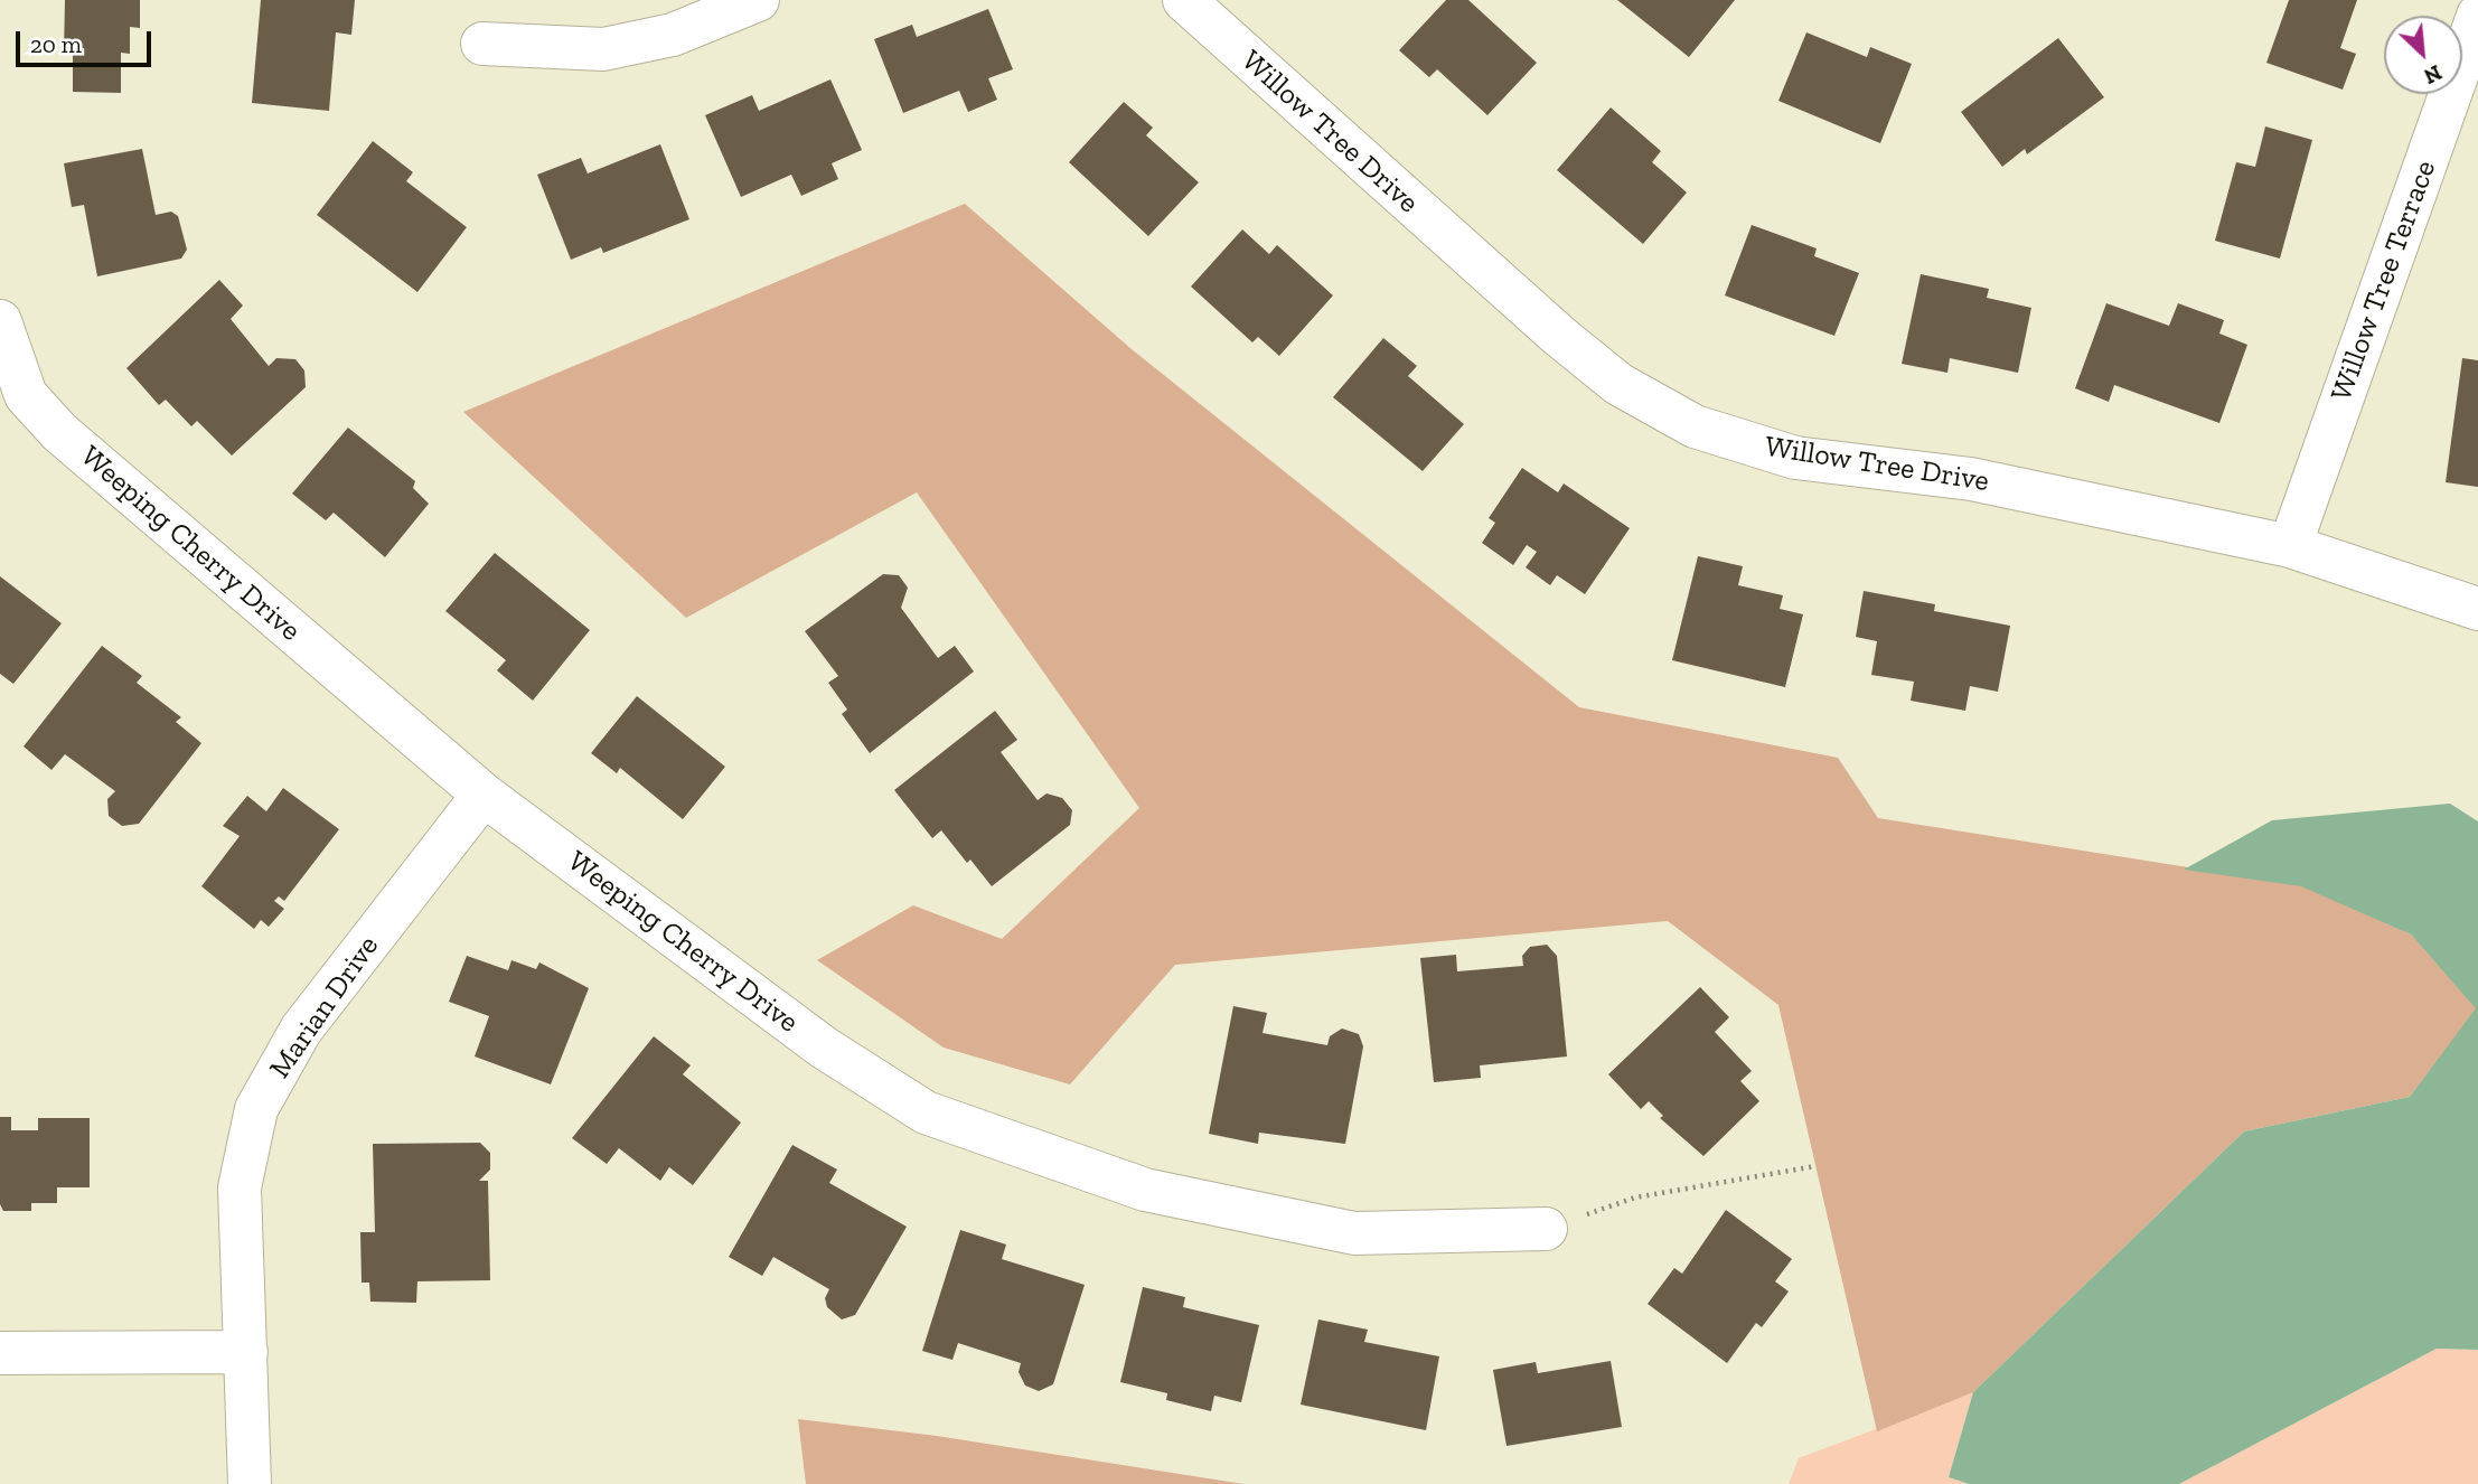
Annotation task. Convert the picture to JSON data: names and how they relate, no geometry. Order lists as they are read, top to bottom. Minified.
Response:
{"streets":{"street":["Willow Tree Drive","Willow Tree Terrace","Weeping Cherry Drive","Marian Drive"]},"crossings":[["Willow Tree Drive","Willow Tree Terrace"],["Weeping Cherry Drive","Marian Drive"]],"scale_bar":"20 m","north":"bottom right"}
